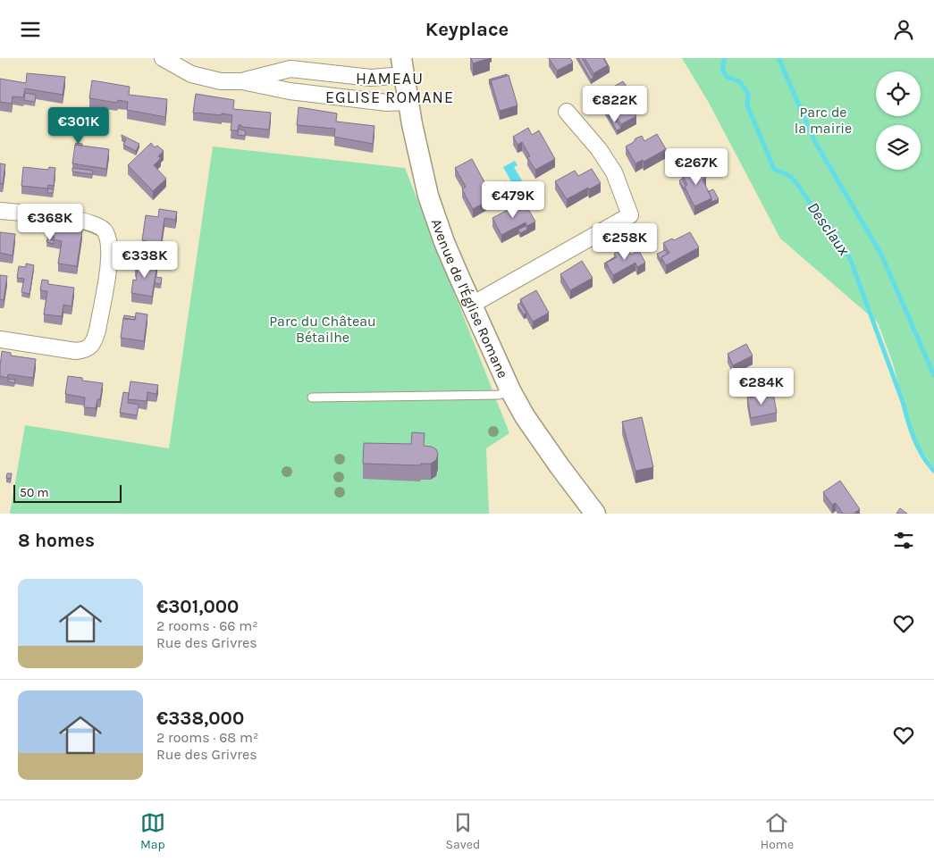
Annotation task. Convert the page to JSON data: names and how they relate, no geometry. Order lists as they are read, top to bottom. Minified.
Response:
{"streets":{"street":["Avenue de l'Église Romane"]},"districts":["HAMEAU EGLISE ROMANE"],"water":["Desclaux"],"parks":["Parc de la mairie","Parc du Château Bétailhe"],"scale_bar":"50 m","page":{"header":"Keyplace","price":["€822K","€301K","€267K","€479K","€368K","€258K","€338K","€284K"],"scale":"50 m","heading":"8 homes","list":[{"name":"€301,000","note":"2 rooms · 66 m² · Rue des Grivres"},{"name":"€338,000","note":"2 rooms · 68 m² · Rue des Grivres"}],"tabs":["Map","Saved","Home"]}}
